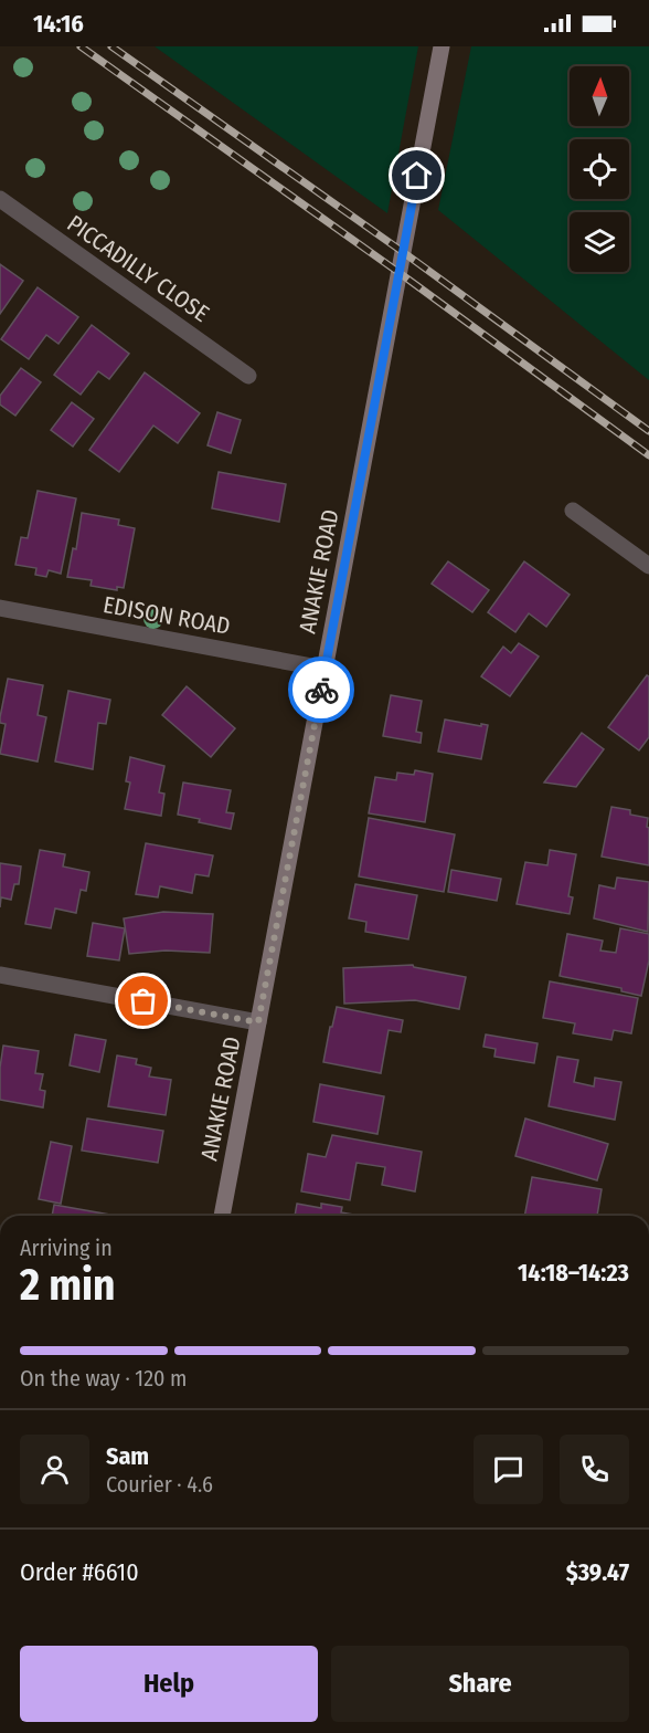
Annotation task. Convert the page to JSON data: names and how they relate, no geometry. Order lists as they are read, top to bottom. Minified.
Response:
{"streets":{"main road":["ANAKIE ROAD"],"street":["PICCADILLY CLOSE","EDISON ROAD"]},"crossings":[["ANAKIE ROAD","EDISON ROAD"]],"north":"top","page":{"status":"14:16","heading":["2 min","Arriving in","14:18–14:23"],"panel":["Sam","Courier · 4.6","Order #6610","$39.47"],"bar":"On the way · 120 m","buttons":["Help","Share"]}}
